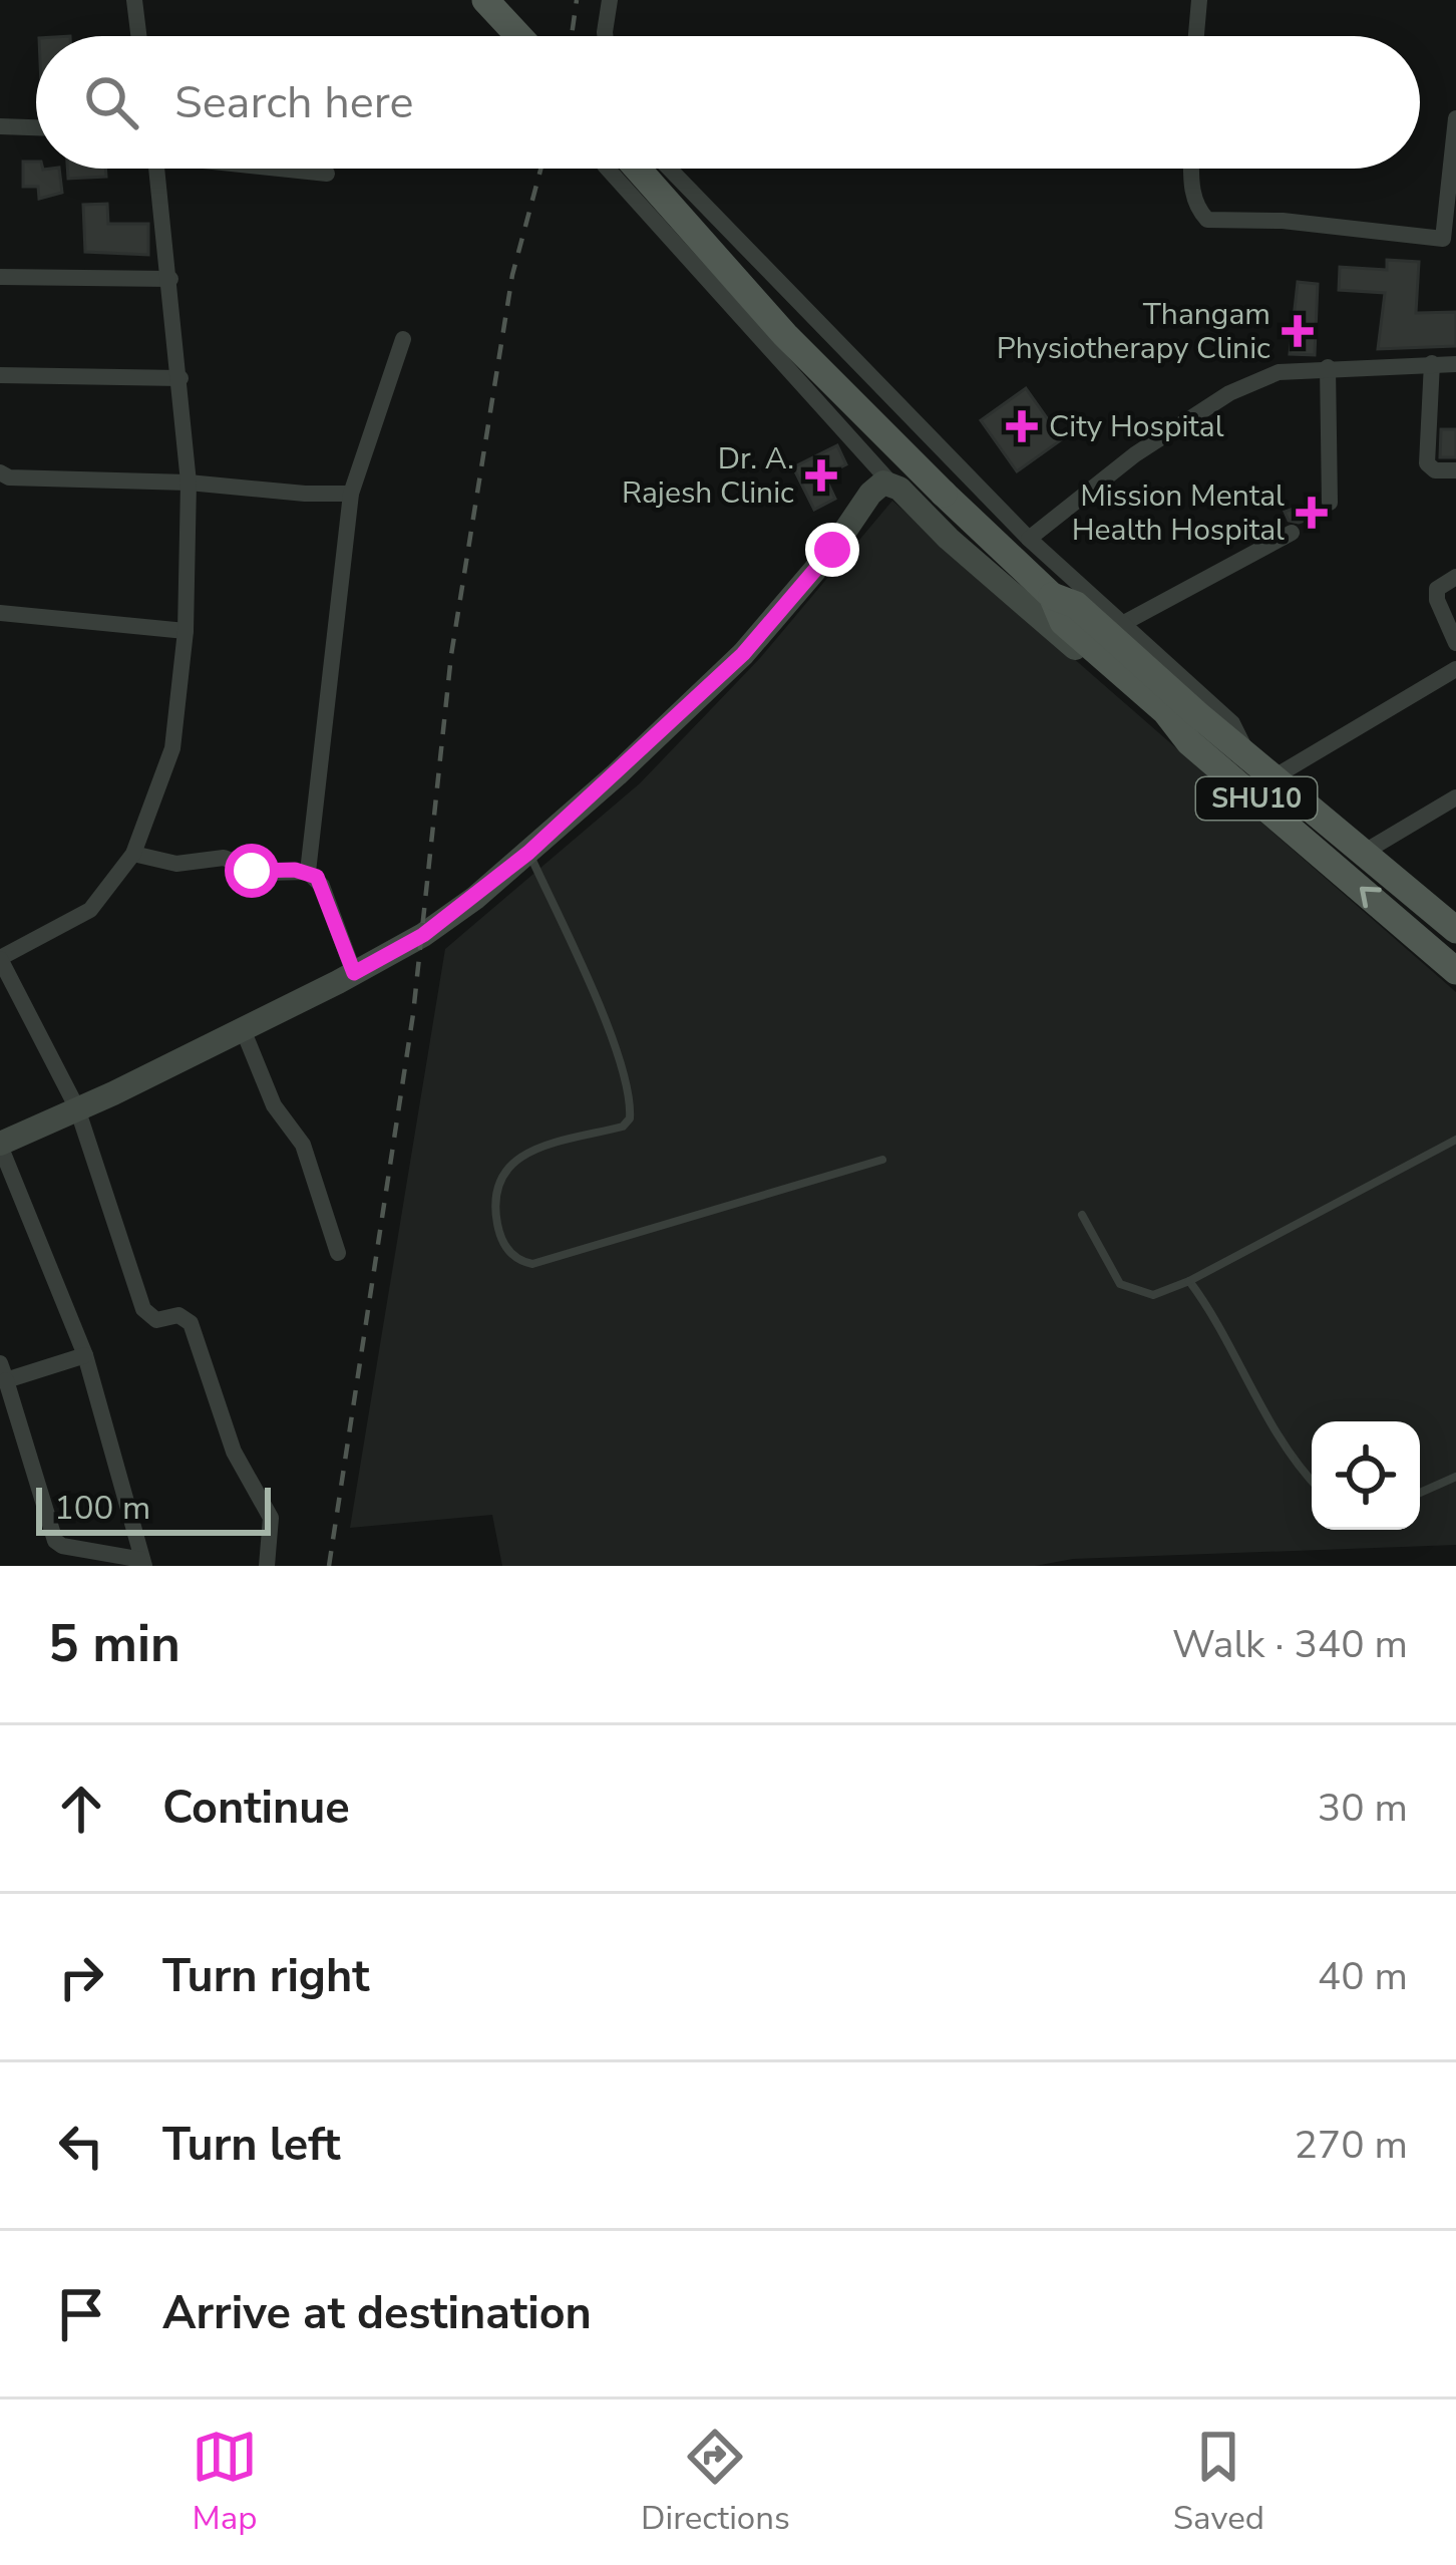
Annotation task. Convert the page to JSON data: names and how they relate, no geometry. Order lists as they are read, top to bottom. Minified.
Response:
{"streets":{"main road":["SHU10"]},"places":{"health":["Thangam Physiotherapy Clinic","City Hospital","Dr. A. Rajesh Clinic","Mission Mental Health Hospital"]},"scale_bar":"100 m","page":{"search":"Search here","scale":"100 m","heading":["5 min","Walk · 340 m"],"list":[["Continue","30 m"],["Turn right","40 m"],["Turn left","270 m"],"Arrive at destination"],"nav":["Map","Directions","Saved"]}}
